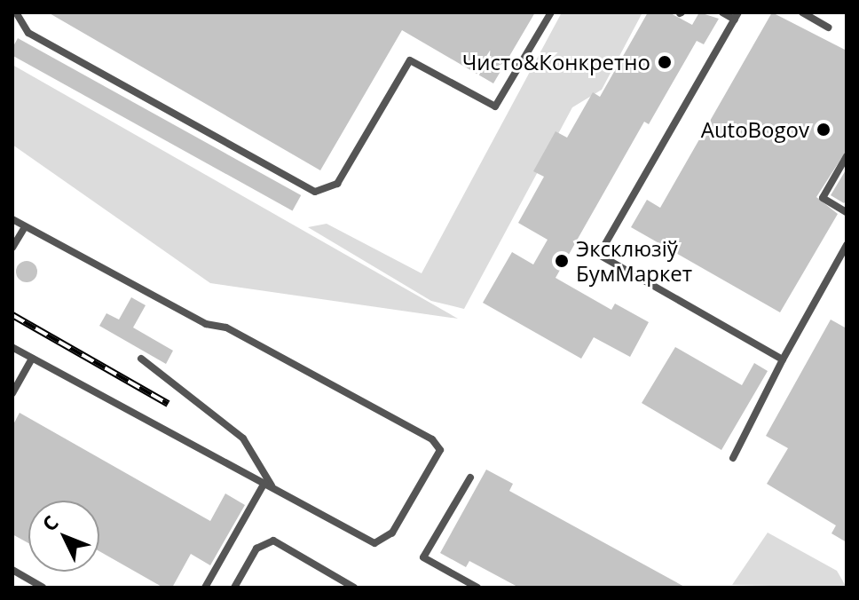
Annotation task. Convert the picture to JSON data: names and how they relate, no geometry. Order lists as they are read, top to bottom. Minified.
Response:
{"places":["Чисто&Конкретно","AutoBogov","Эксклюзіў БумМаркет"],"north":"top left"}
